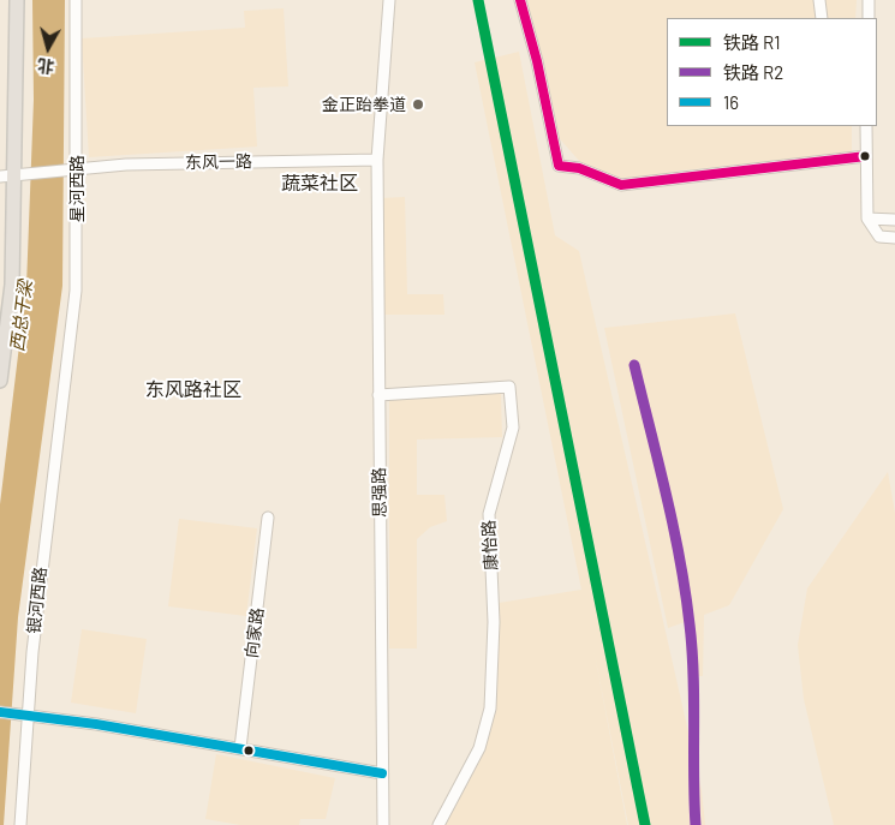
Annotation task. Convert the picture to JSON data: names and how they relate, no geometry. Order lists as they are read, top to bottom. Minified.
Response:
{"streets":{"street":["东风一路","星河西路","思强路","康怡路","银河西路","向家路"]},"crossings":[["东风一路","星河西路"],["东风一路","思强路"],["星河西路","银河西路"],["思强路","康怡路"]],"districts":["蔬菜社区","东风路社区"],"water":["西总干梁"],"places":["金正跆拳道"],"lines":["rail line R1","rail line R2","transit line 16"],"legend":["铁路 R1","铁路 R2","16"],"north":"bottom"}
